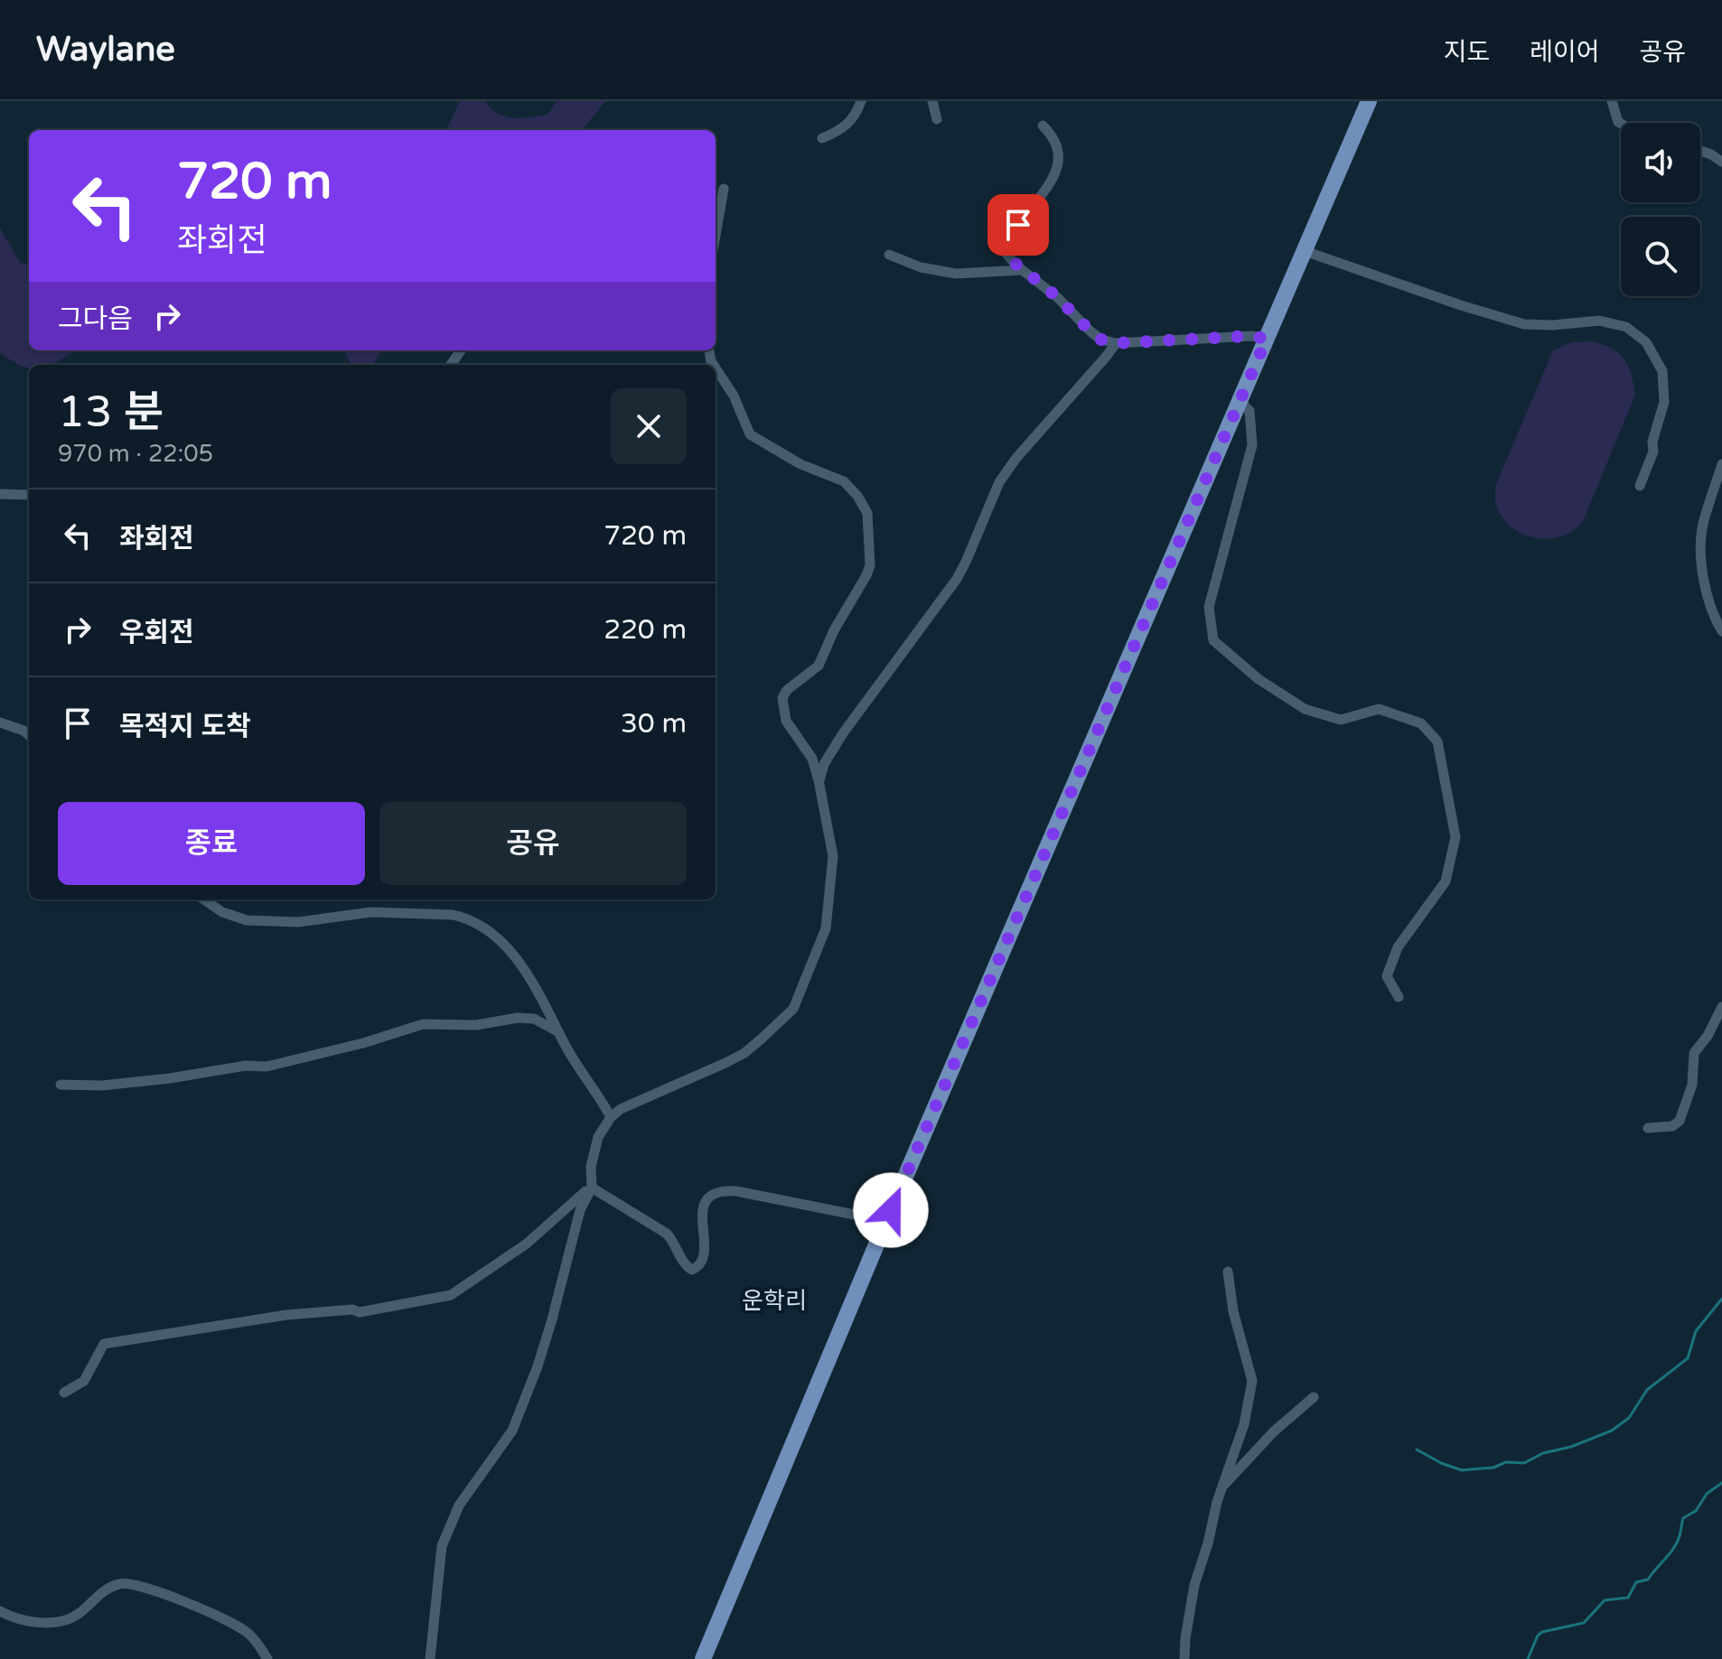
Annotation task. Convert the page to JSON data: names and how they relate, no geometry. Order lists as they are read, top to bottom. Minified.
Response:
{"districts":["운학리"],"page":{"header":"Waylane","nav":["지도","레이어","공유"],"turn":["720 m","좌회전"],"then":"그다음","heading":["13 분","970 m · 22:05"],"list":[{"name":"좌회전","value":"720 m"},{"name":"우회전","value":"220 m"},{"name":"목적지 도착","value":"30 m"}],"buttons":["종료","공유"]}}
